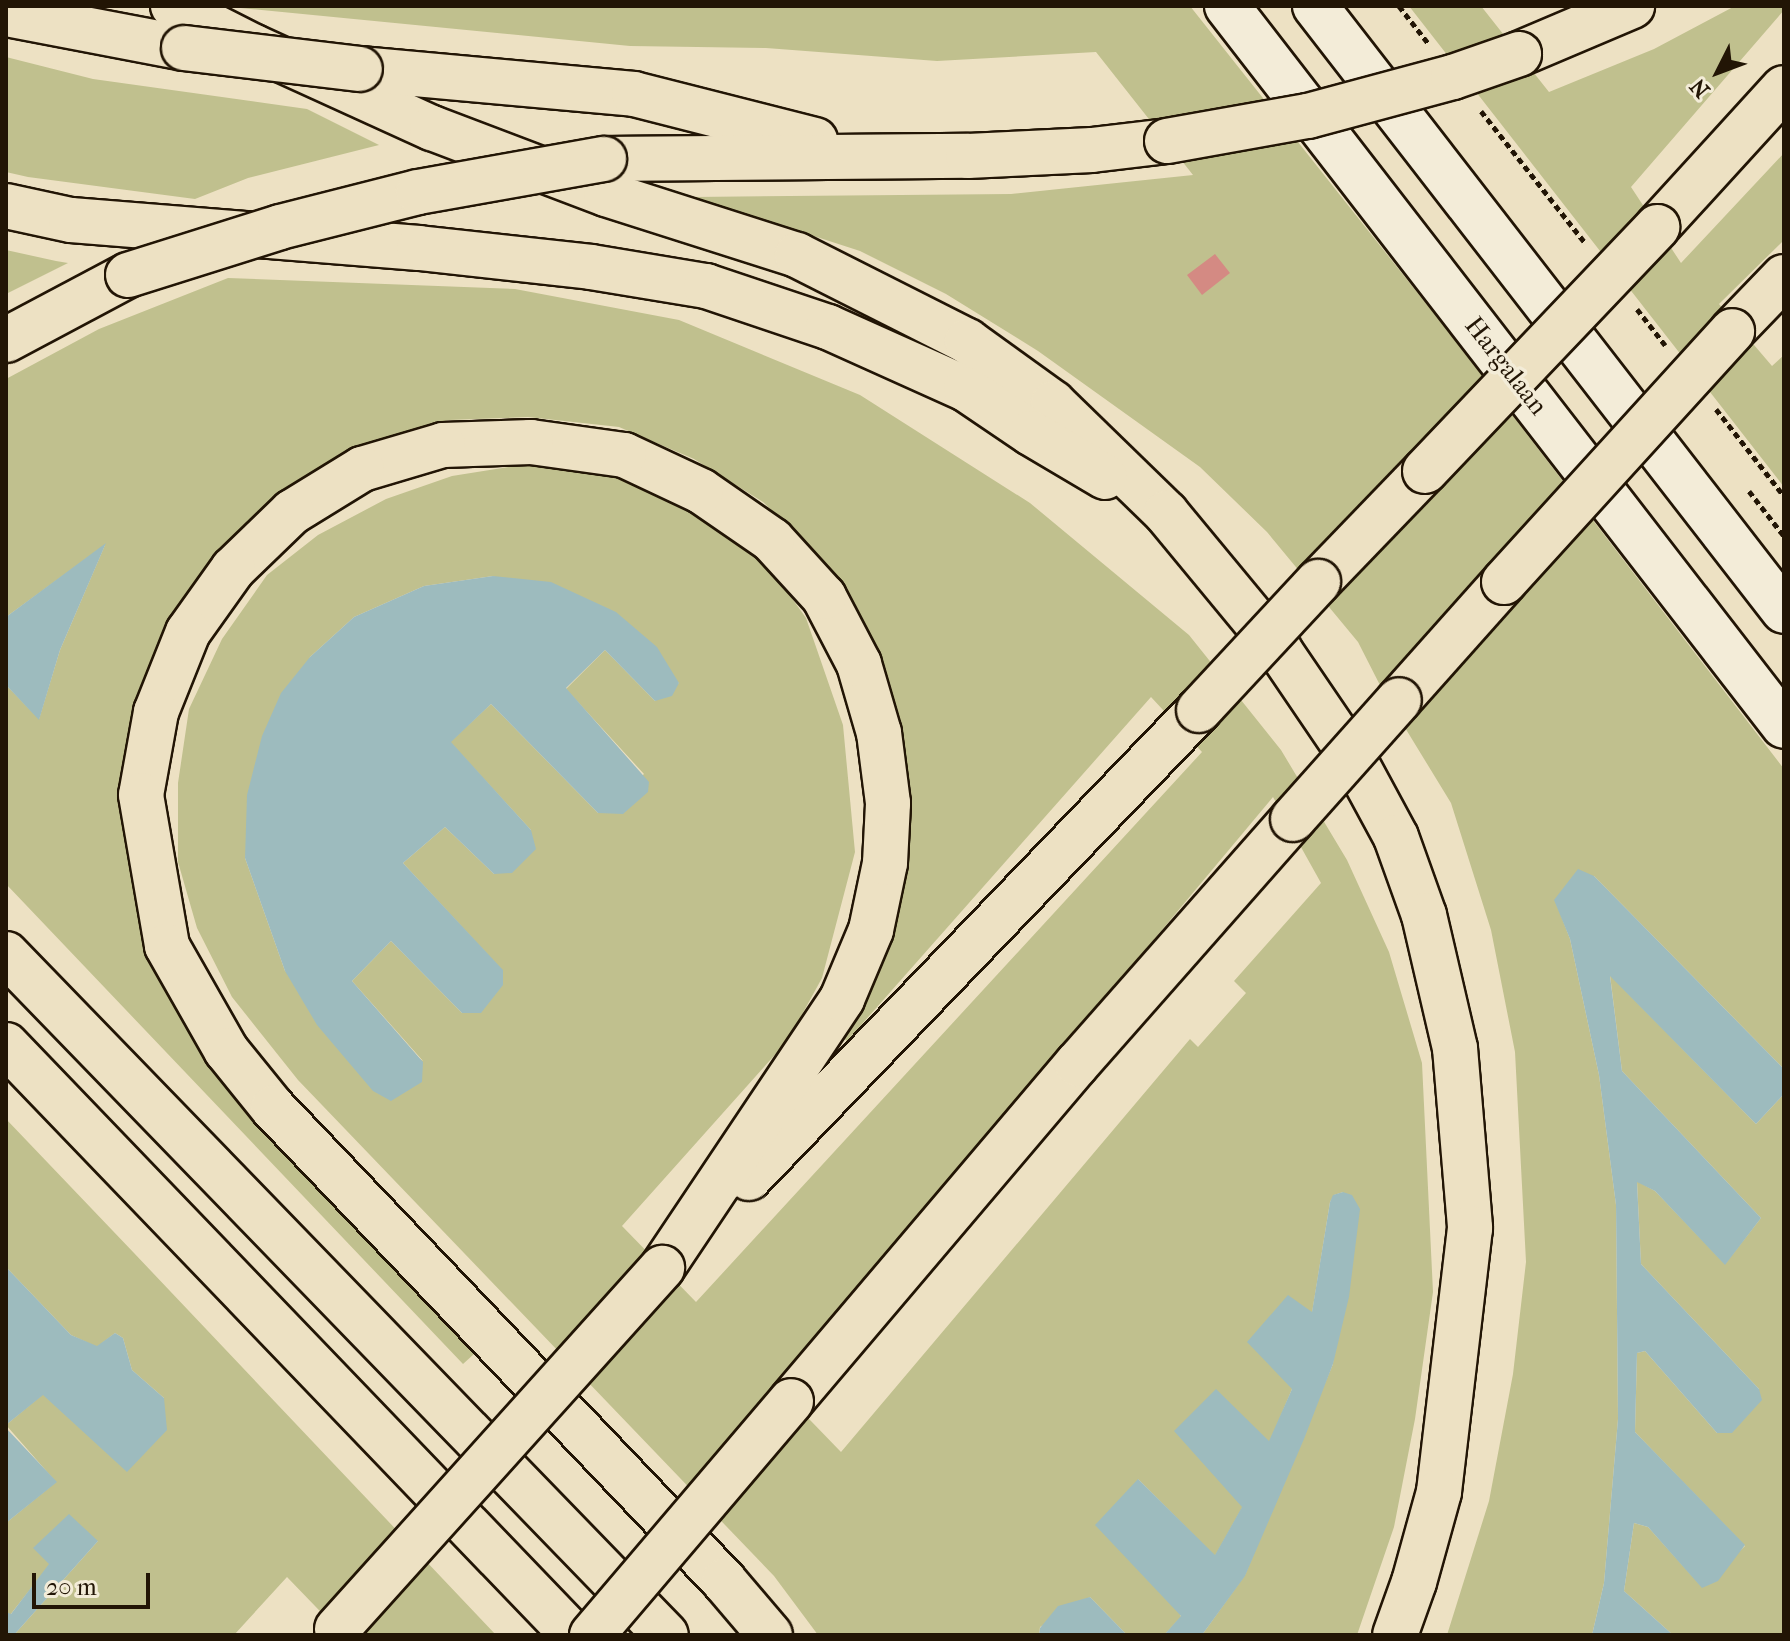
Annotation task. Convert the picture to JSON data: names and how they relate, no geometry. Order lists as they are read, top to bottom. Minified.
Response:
{"streets":{"main road":["Hargalaan"]},"scale_bar":"20 m","north":"bottom left"}
